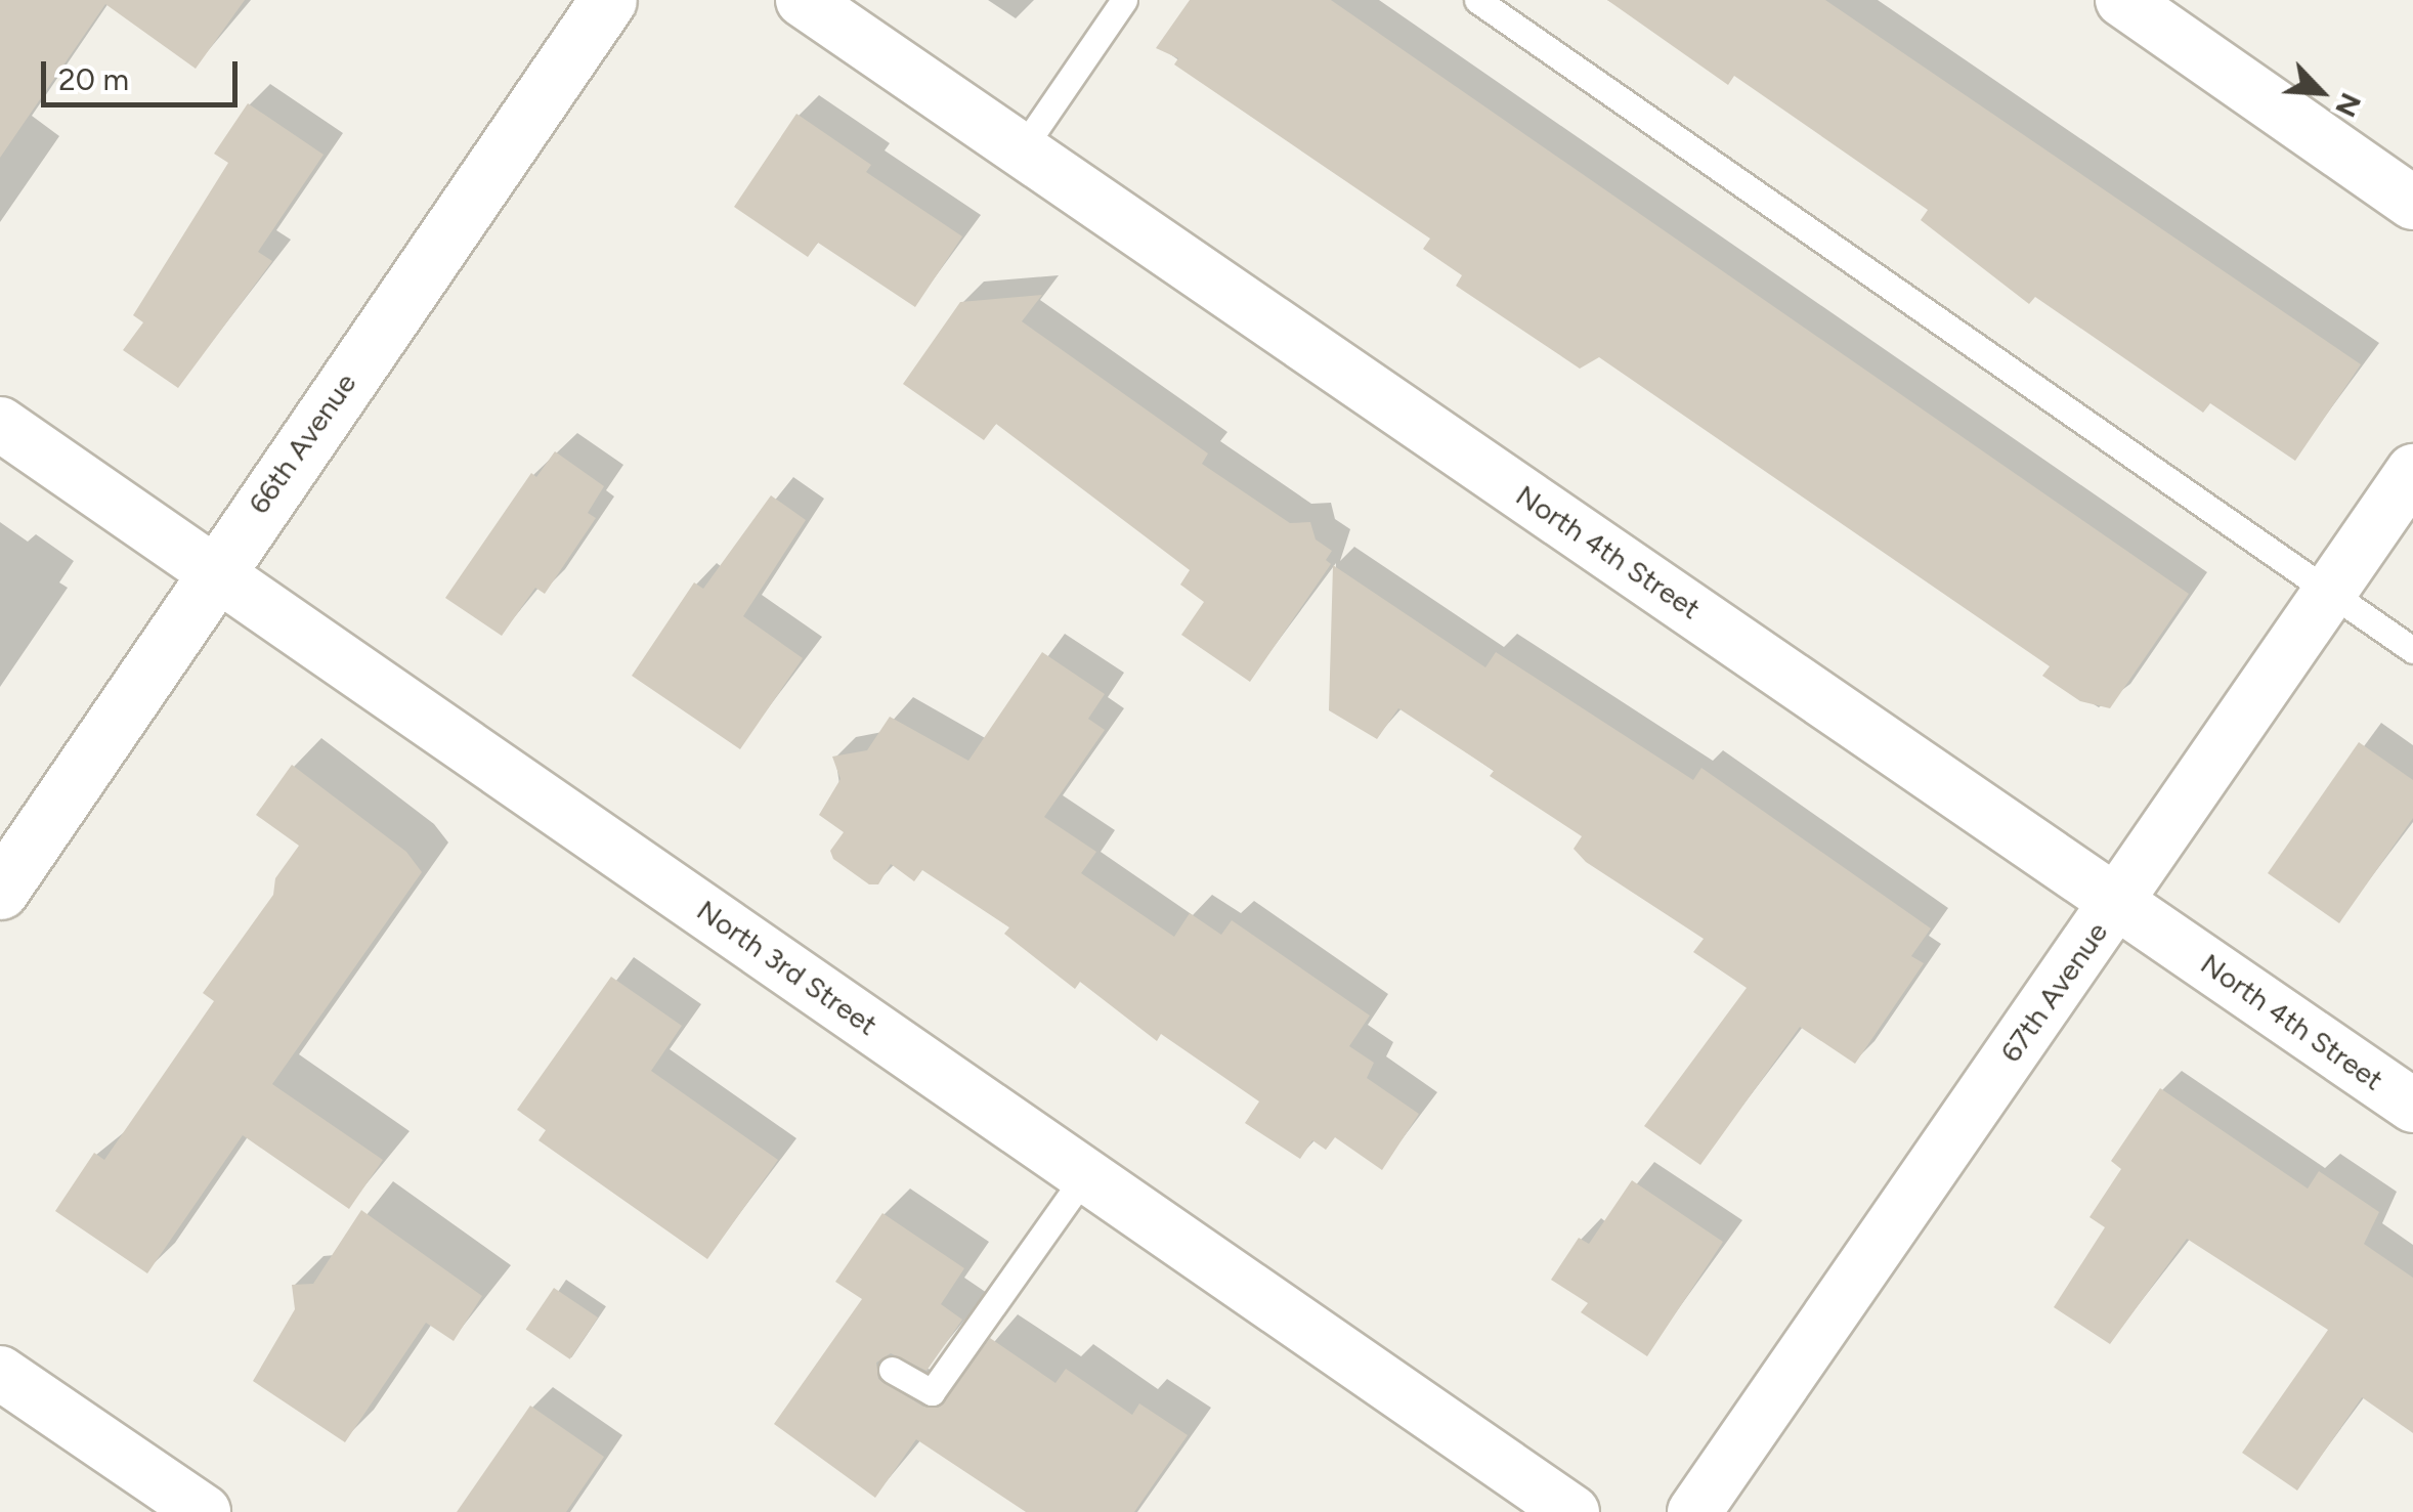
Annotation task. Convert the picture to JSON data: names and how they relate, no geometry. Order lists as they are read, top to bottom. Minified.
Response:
{"streets":{"street":["66th Avenue","North 4th Street","North 3rd Street","67th Avenue"]},"crossings":[["66th Avenue","North 3rd Street"],["North 4th Street","67th Avenue"]],"scale_bar":"20 m","north":"bottom right"}
